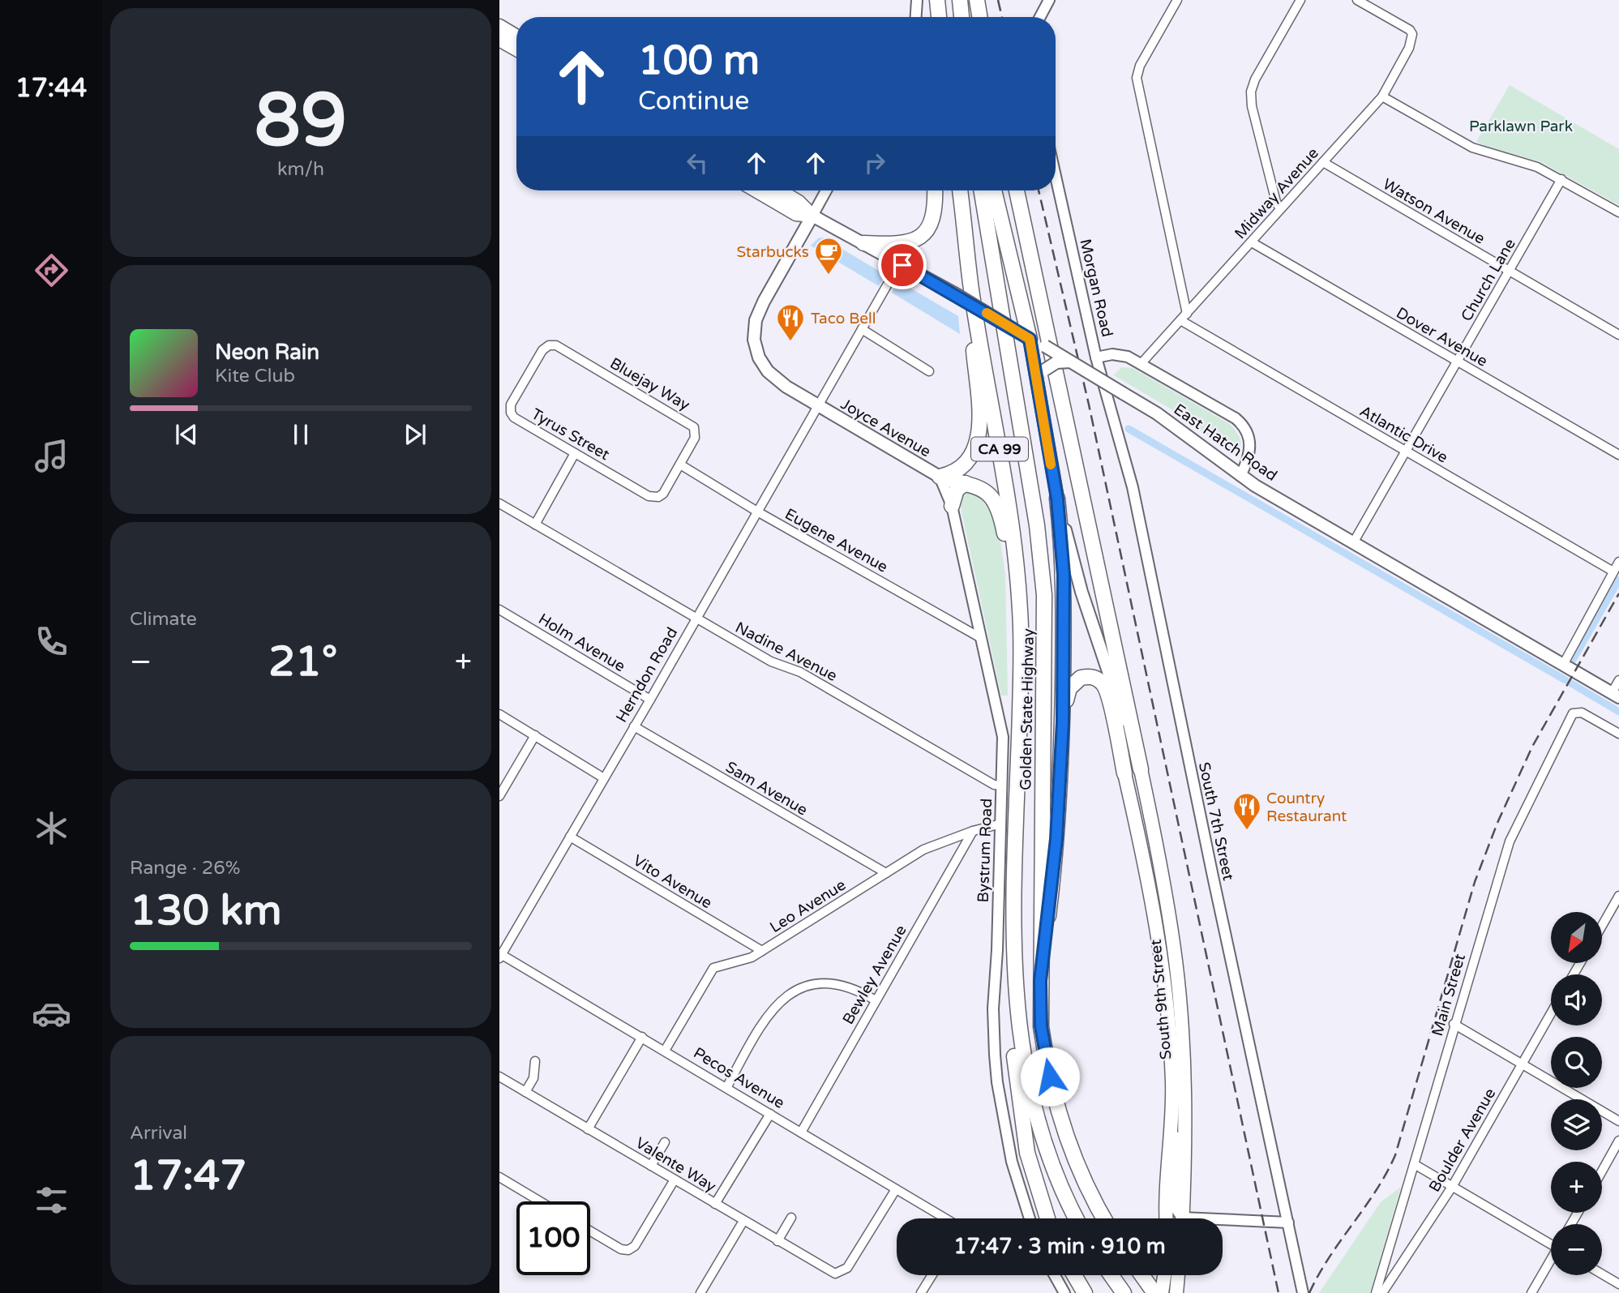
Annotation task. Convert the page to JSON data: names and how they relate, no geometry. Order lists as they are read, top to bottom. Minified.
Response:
{"streets":{"highway":["CA 99","Golden State Highway"],"main road":["Joyce Avenue","East Hatch Road","South 9th Street"],"street":["Midway Avenue","Watson Avenue","Church Lane","Morgan Road","Dover Avenue","Bluejay Way","Tyrus Street","Atlantic Drive","Eugene Avenue","Holm Avenue","Nadine Avenue","Herndon Road","Sam Avenue","South 7th Street","Bystrum Road","Vito Avenue","Leo Avenue","Bewley Avenue","Main Street","Pecos Avenue","Boulder Avenue","Valente Way"]},"crossings":[["Midway Avenue","Watson Avenue"],["Midway Avenue","Morgan Road"],["Midway Avenue","Dover Avenue"],["Midway Avenue","Atlantic Drive"],["Watson Avenue","Church Lane"],["Church Lane","Dover Avenue"],["Church Lane","Atlantic Drive"],["Church Lane","East Hatch Road"],["Morgan Road","East Hatch Road"],["Morgan Road","South 7th Street"],["Bluejay Way","Tyrus Street"],["Bluejay Way","Eugene Avenue"],["Joyce Avenue","Herndon Road"],["Joyce Avenue","Bystrum Road"],["Tyrus Street","Eugene Avenue"],["Eugene Avenue","Herndon Road"],["Eugene Avenue","Bystrum Road"],["Holm Avenue","Herndon Road"],["Nadine Avenue","Herndon Road"],["Nadine Avenue","Bystrum Road"],["Herndon Road","Sam Avenue"],["Herndon Road","Vito Avenue"],["Herndon Road","Pecos Avenue"],["Sam Avenue","Leo Avenue"],["Bystrum Road","Leo Avenue"],["Vito Avenue","Leo Avenue"],["Leo Avenue","Bewley Avenue"],["Leo Avenue","Pecos Avenue"],["Bewley Avenue","Pecos Avenue"],["Pecos Avenue","Valente Way"]],"parks":["Parklawn Park"],"places":{"cafe":["Starbucks"],"restaurant":["Taco Bell","Country Restaurant"]},"north":"bottom left","page":{"tabs":"17:44","tile":[["89","km/h"],"Climate",["Range · 26%","130 km"],["Arrival","17:47"]],"turn":["100 m","Continue"],"song":["Neon Rain","Kite Club"],"heat":["−","21°","+"],"map_buttons":["+","−"],"limit":"100","trip":"17:47 · 3 min · 910 m"}}
